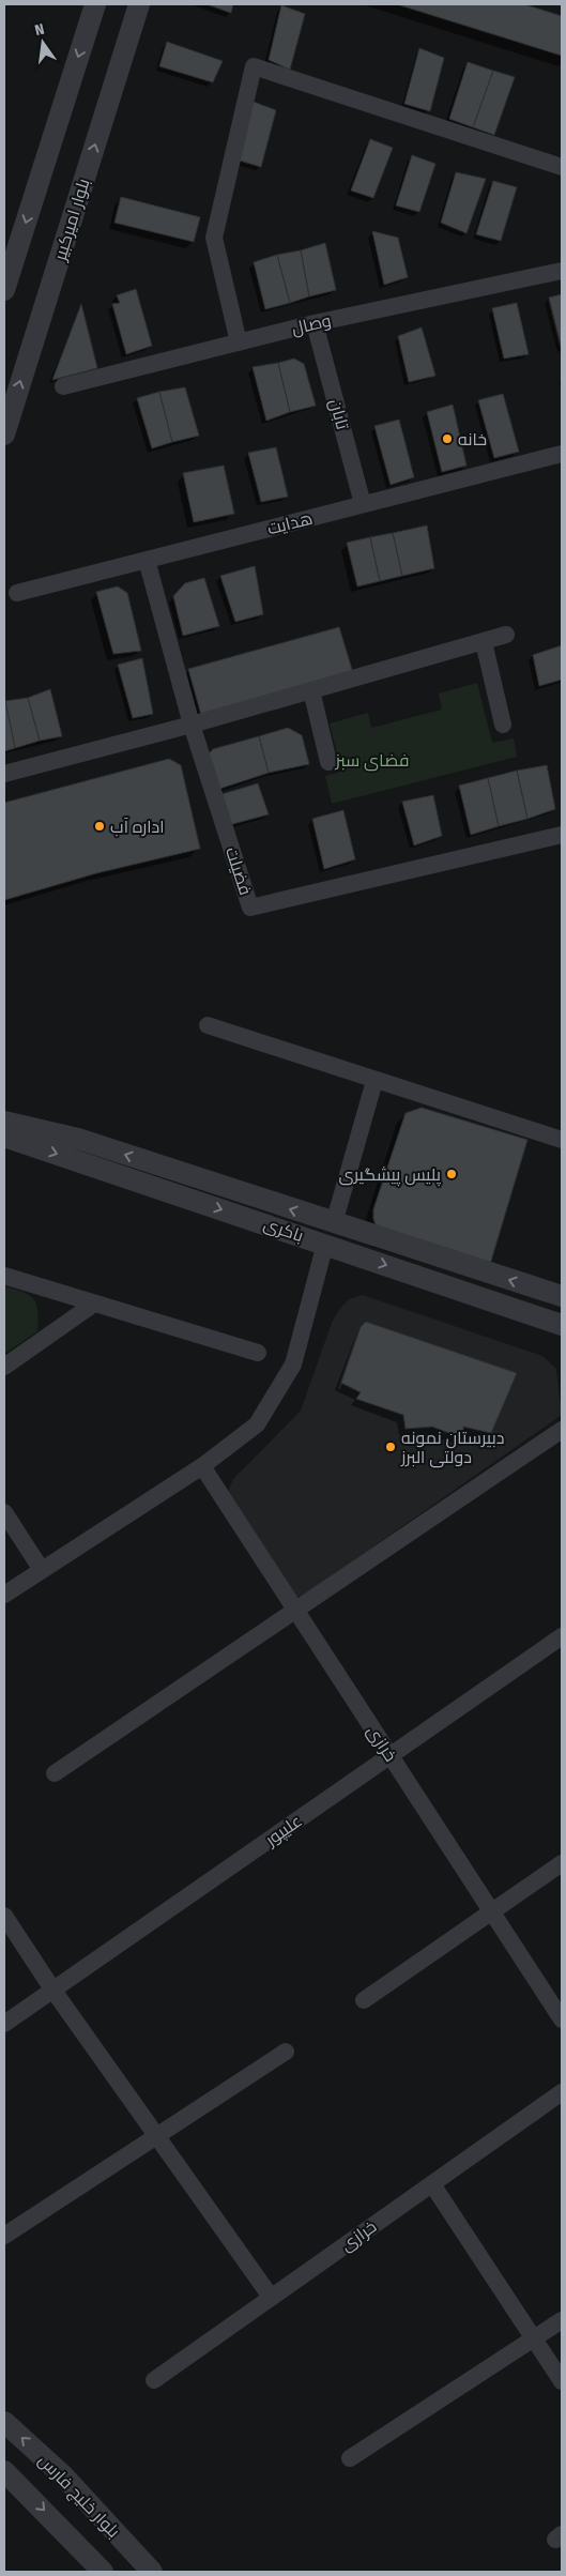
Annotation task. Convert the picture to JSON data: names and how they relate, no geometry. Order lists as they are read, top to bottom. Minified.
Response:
{"streets":{"street":["بلوار امیرکبیر","وصال","تابان","هدایت","فضیلت","باکری","خرازی","علیپور","بلوار خلیج فارس"]},"crossings":[["وصال","تابان"],["تابان","هدایت"],["هدایت","فضیلت"],["خرازی","علیپور"]],"parks":["فضای سبز"],"places":["خانه","اداره آب","پلیس پیشگیری","دبیرستان نمونه دولتی البرز"],"north":"top"}
